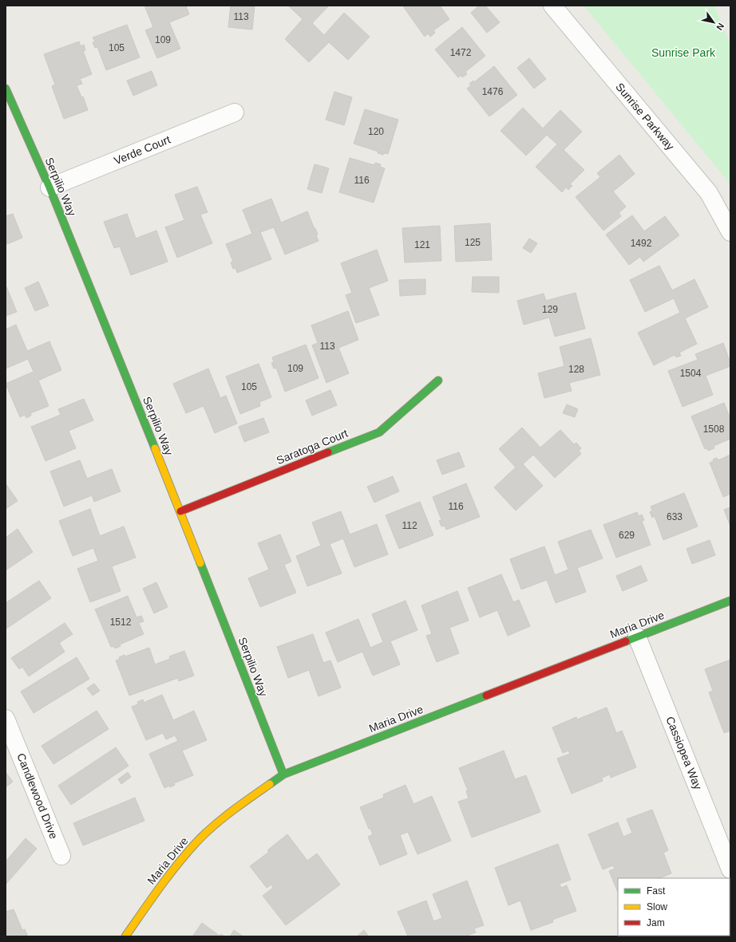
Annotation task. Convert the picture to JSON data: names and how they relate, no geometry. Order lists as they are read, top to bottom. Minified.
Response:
{"streets":{"street":["Sunrise Parkway","Verde Court","Serpilio Way","Saratoga Court","Maria Drive","Cassiopea Way","Candlewood Drive"]},"crossings":[["Verde Court","Serpilio Way"],["Serpilio Way","Saratoga Court"],["Serpilio Way","Maria Drive"],["Maria Drive","Cassiopea Way"]],"parks":["Sunrise Park"],"house_numbers":["113","109","105","1472","1476","120","116","125","1492","121","129","113","109","128","1504","105","1508","116","633","112","629","1512"],"legend":["Fast","Slow","Jam"],"north":"bottom right"}
